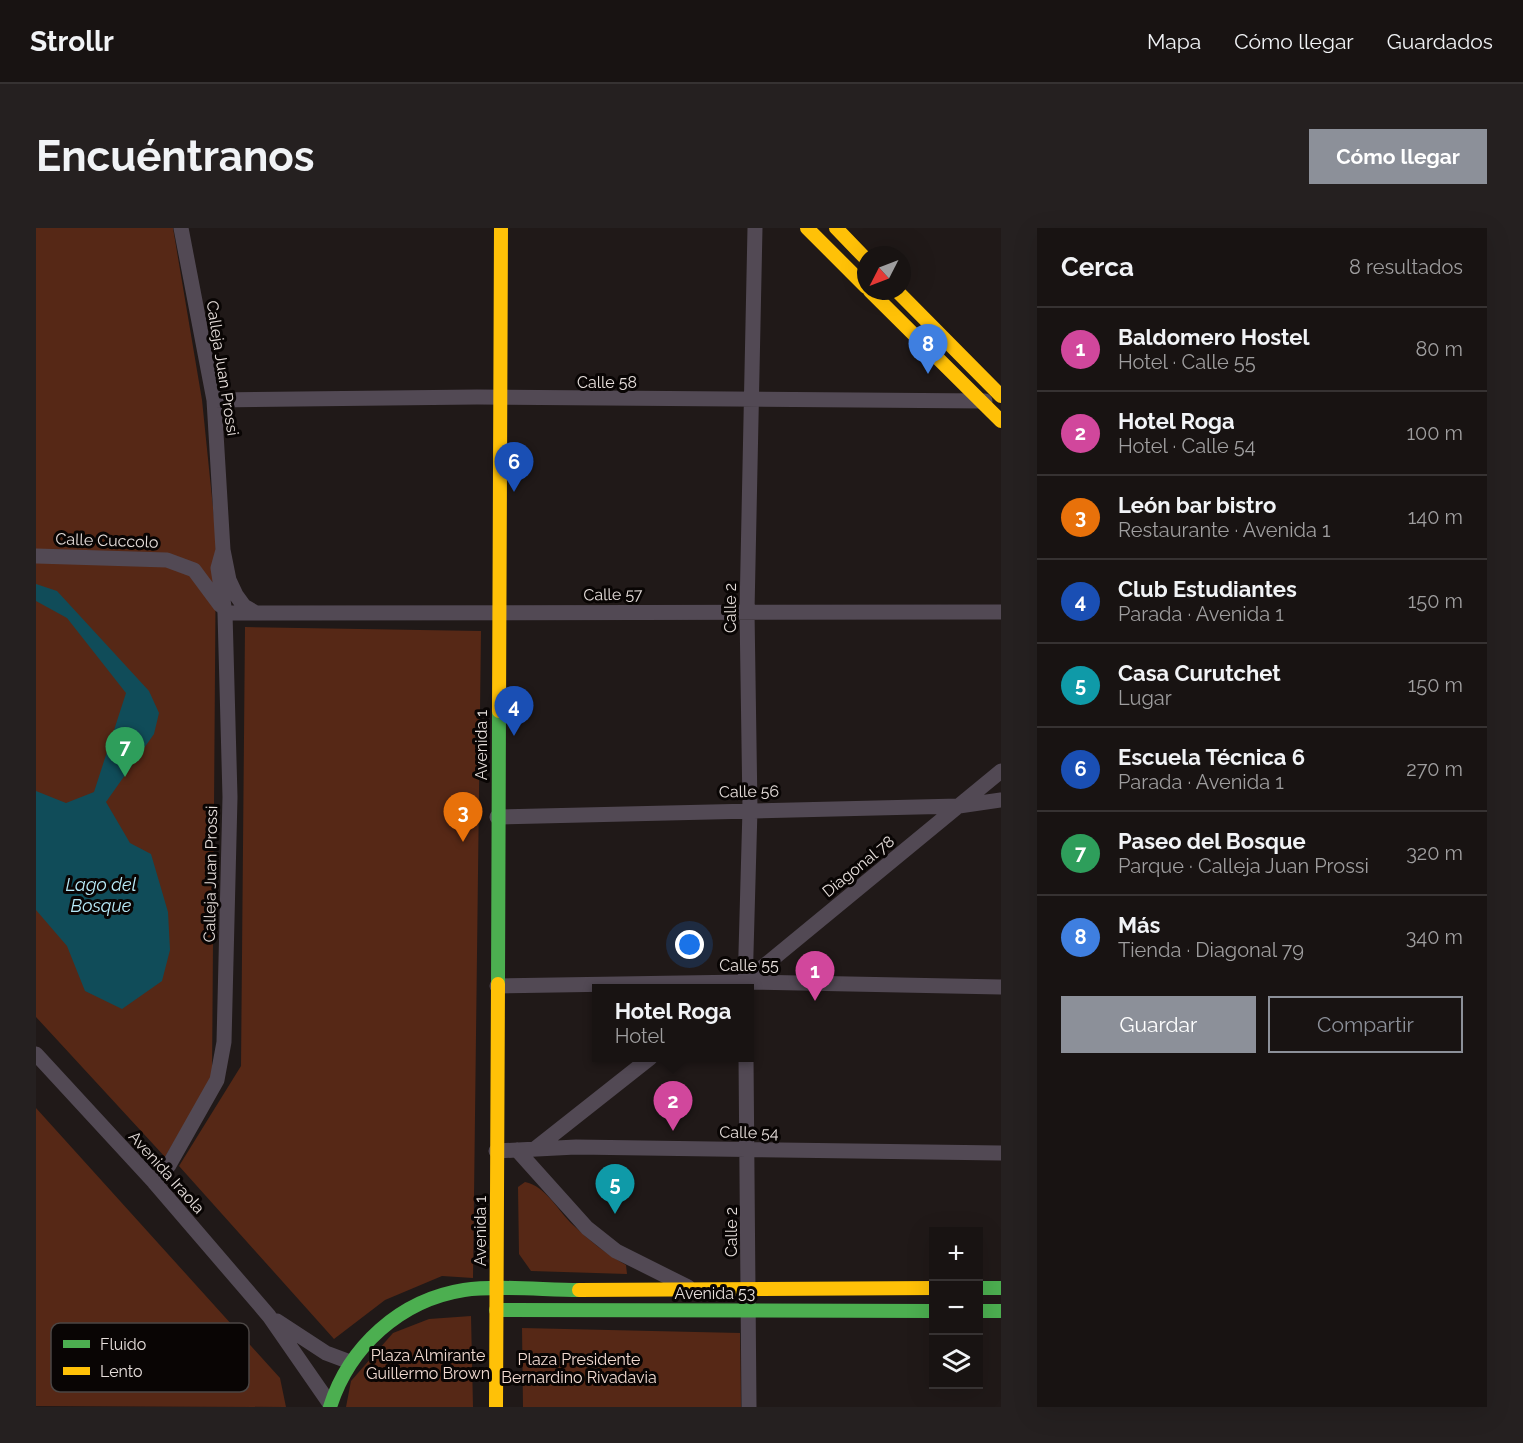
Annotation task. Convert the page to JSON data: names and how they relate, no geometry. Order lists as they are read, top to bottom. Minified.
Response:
{"streets":{"main road":["Avenida 1","Avenida 53"],"street":["Calleja Juan Prossi","Calle 58","Calle Cuccolo","Calle 57","Calle 2","Calle 56","Diagonal 78","Calle 55","Calle 54","Avenida Iraola"]},"crossings":[["Calleja Juan Prossi","Calle 58"],["Calleja Juan Prossi","Calle Cuccolo"],["Calleja Juan Prossi","Calle 57"],["Calleja Juan Prossi","Avenida Iraola"],["Calle 58","Calle 2"],["Calle 58","Avenida 1"],["Calle Cuccolo","Calle 57"],["Calle 57","Calle 2"],["Calle 57","Avenida 1"],["Calle 2","Calle 56"],["Calle 2","Calle 54"],["Calle 2","Avenida 53"],["Avenida 1","Calle 56"],["Avenida 1","Calle 55"],["Avenida 1","Calle 54"],["Avenida 1","Avenida 53"],["Calle 56","Diagonal 78"]],"water":["Lago del Bosque"],"parks":["Plaza Almirante Guillermo Brown","Plaza Presidente Bernardino Rivadavia"],"legend":["Fluido","Lento"],"north":"bottom left","page":{"header":"Strollr","nav":["Mapa","Cómo llegar","Guardados"],"buttons":["Cómo llegar",["Guardar","Compartir"]],"title":"Encuéntranos","heading":["Cerca","8 resultados"],"list":[{"mark":"1","name":"Baldomero Hostel","note":"Hotel · Calle 55","value":"80 m"},{"mark":"2","name":"Hotel Roga","note":"Hotel · Calle 54","value":"100 m"},{"mark":"3","name":"León bar bistro","note":"Restaurante · Avenida 1","value":"140 m"},{"mark":"4","name":"Club Estudiantes","note":"Parada · Avenida 1","value":"150 m"},{"mark":"5","name":"Casa Curutchet","note":"Lugar","value":"150 m"},{"mark":"6","name":"Escuela Técnica 6","note":"Parada · Avenida 1","value":"270 m"},{"mark":"7","name":"Paseo del Bosque","note":"Parque · Calleja Juan Prossi","value":"320 m"},{"mark":"8","name":"Más","note":"Tienda · Diagonal 79","value":"340 m"}],"pins":["8","6","4","7","3","1","2","5"],"popup":["Hotel Roga","Hotel"],"map_buttons":["+","−"]}}
